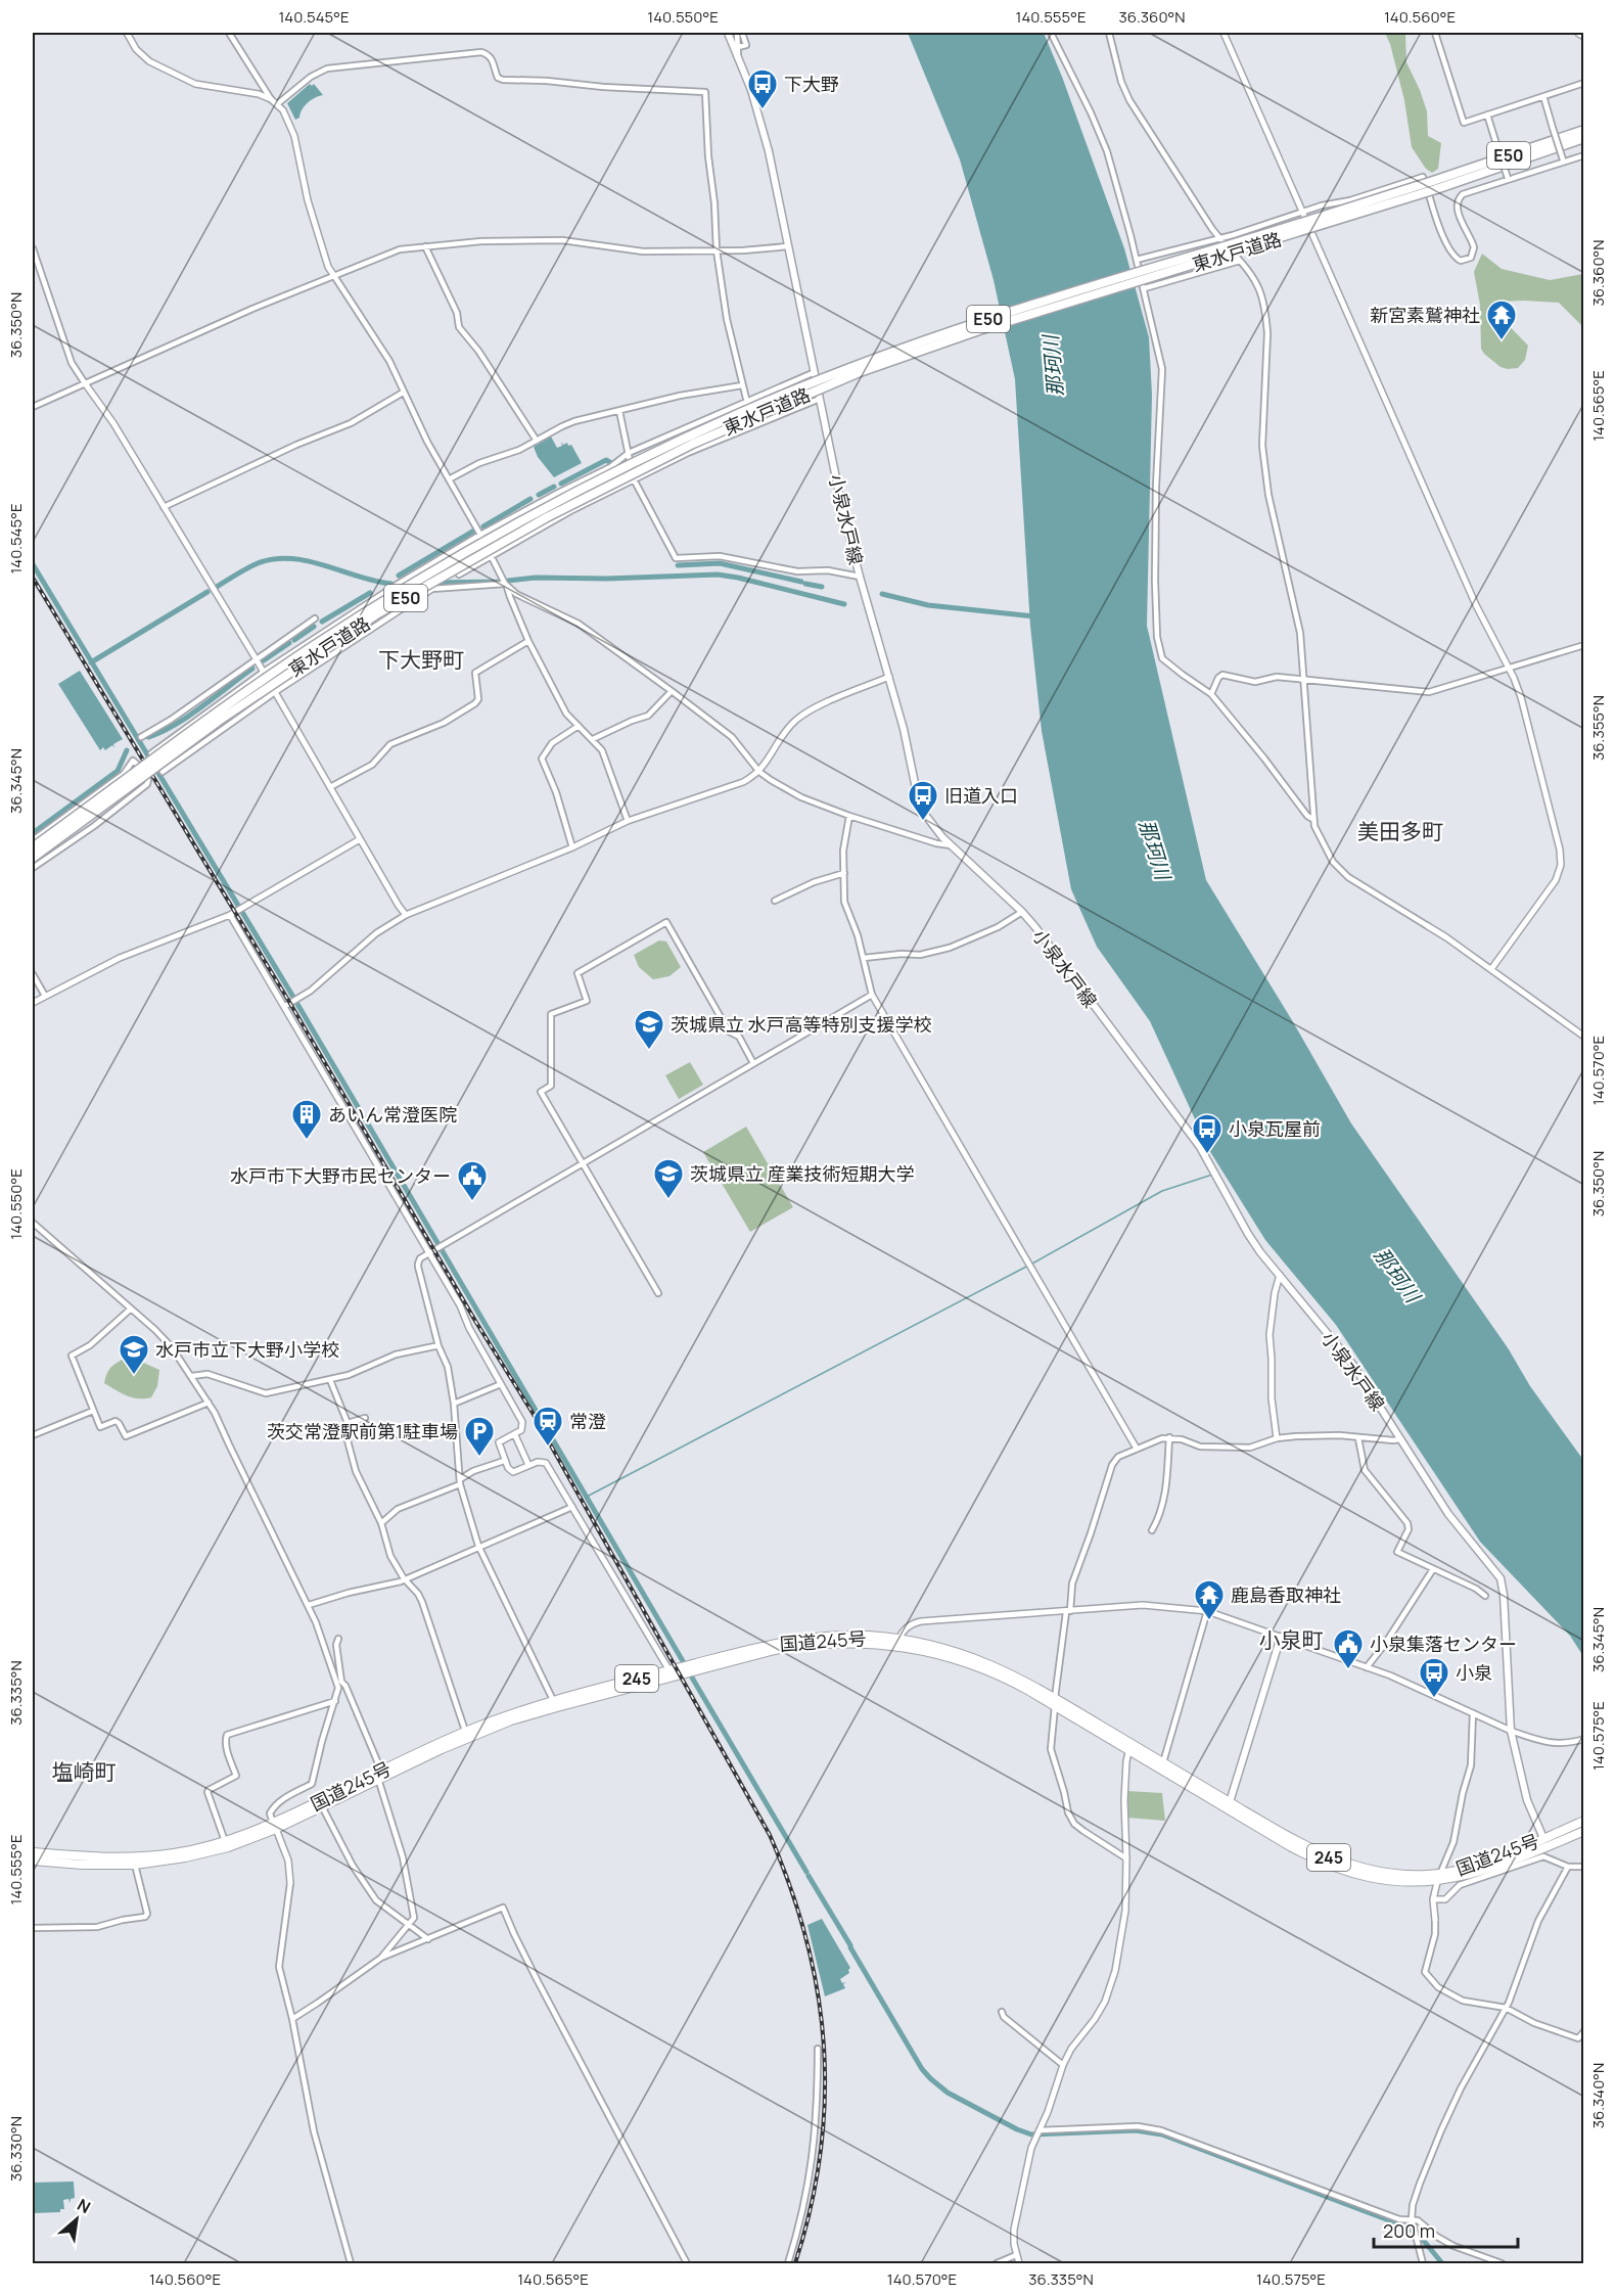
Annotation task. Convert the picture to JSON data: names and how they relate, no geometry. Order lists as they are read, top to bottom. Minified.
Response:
{"streets":{"highway":["E50","東水戸道路","国道245号","245"],"main road":["小泉水戸線"]},"crossings":[["小泉水戸線","国道245号"]],"districts":["下大野町","美田多町","小泉町","塩崎町"],"water":["那珂川"],"places":{"bus stop":["下大野","旧道入口","小泉瓦屋前","小泉"],"temple":["新宮素鷲神社","鹿島香取神社"],"school or university":["茨城県立 水戸高等特別支援学校","茨城県立 産業技術短期大学","水戸市立下大野小学校"],"building":["あいん常澄医院"],"public building":["水戸市下大野市民センター","小泉集落センター"],"station":["常澄"],"parking":["茨交常澄駅前第1駐車場"]},"scale_bar":"200 m","north":"top right","coordinates":["140.545°E","140.550°E","140.555°E","36.360°N","140.560°E","36.350°N","140.565°E","36.355°N","36.345°N","140.570°E","36.335°N","140.575°E","36.340°N","36.330°N"]}
